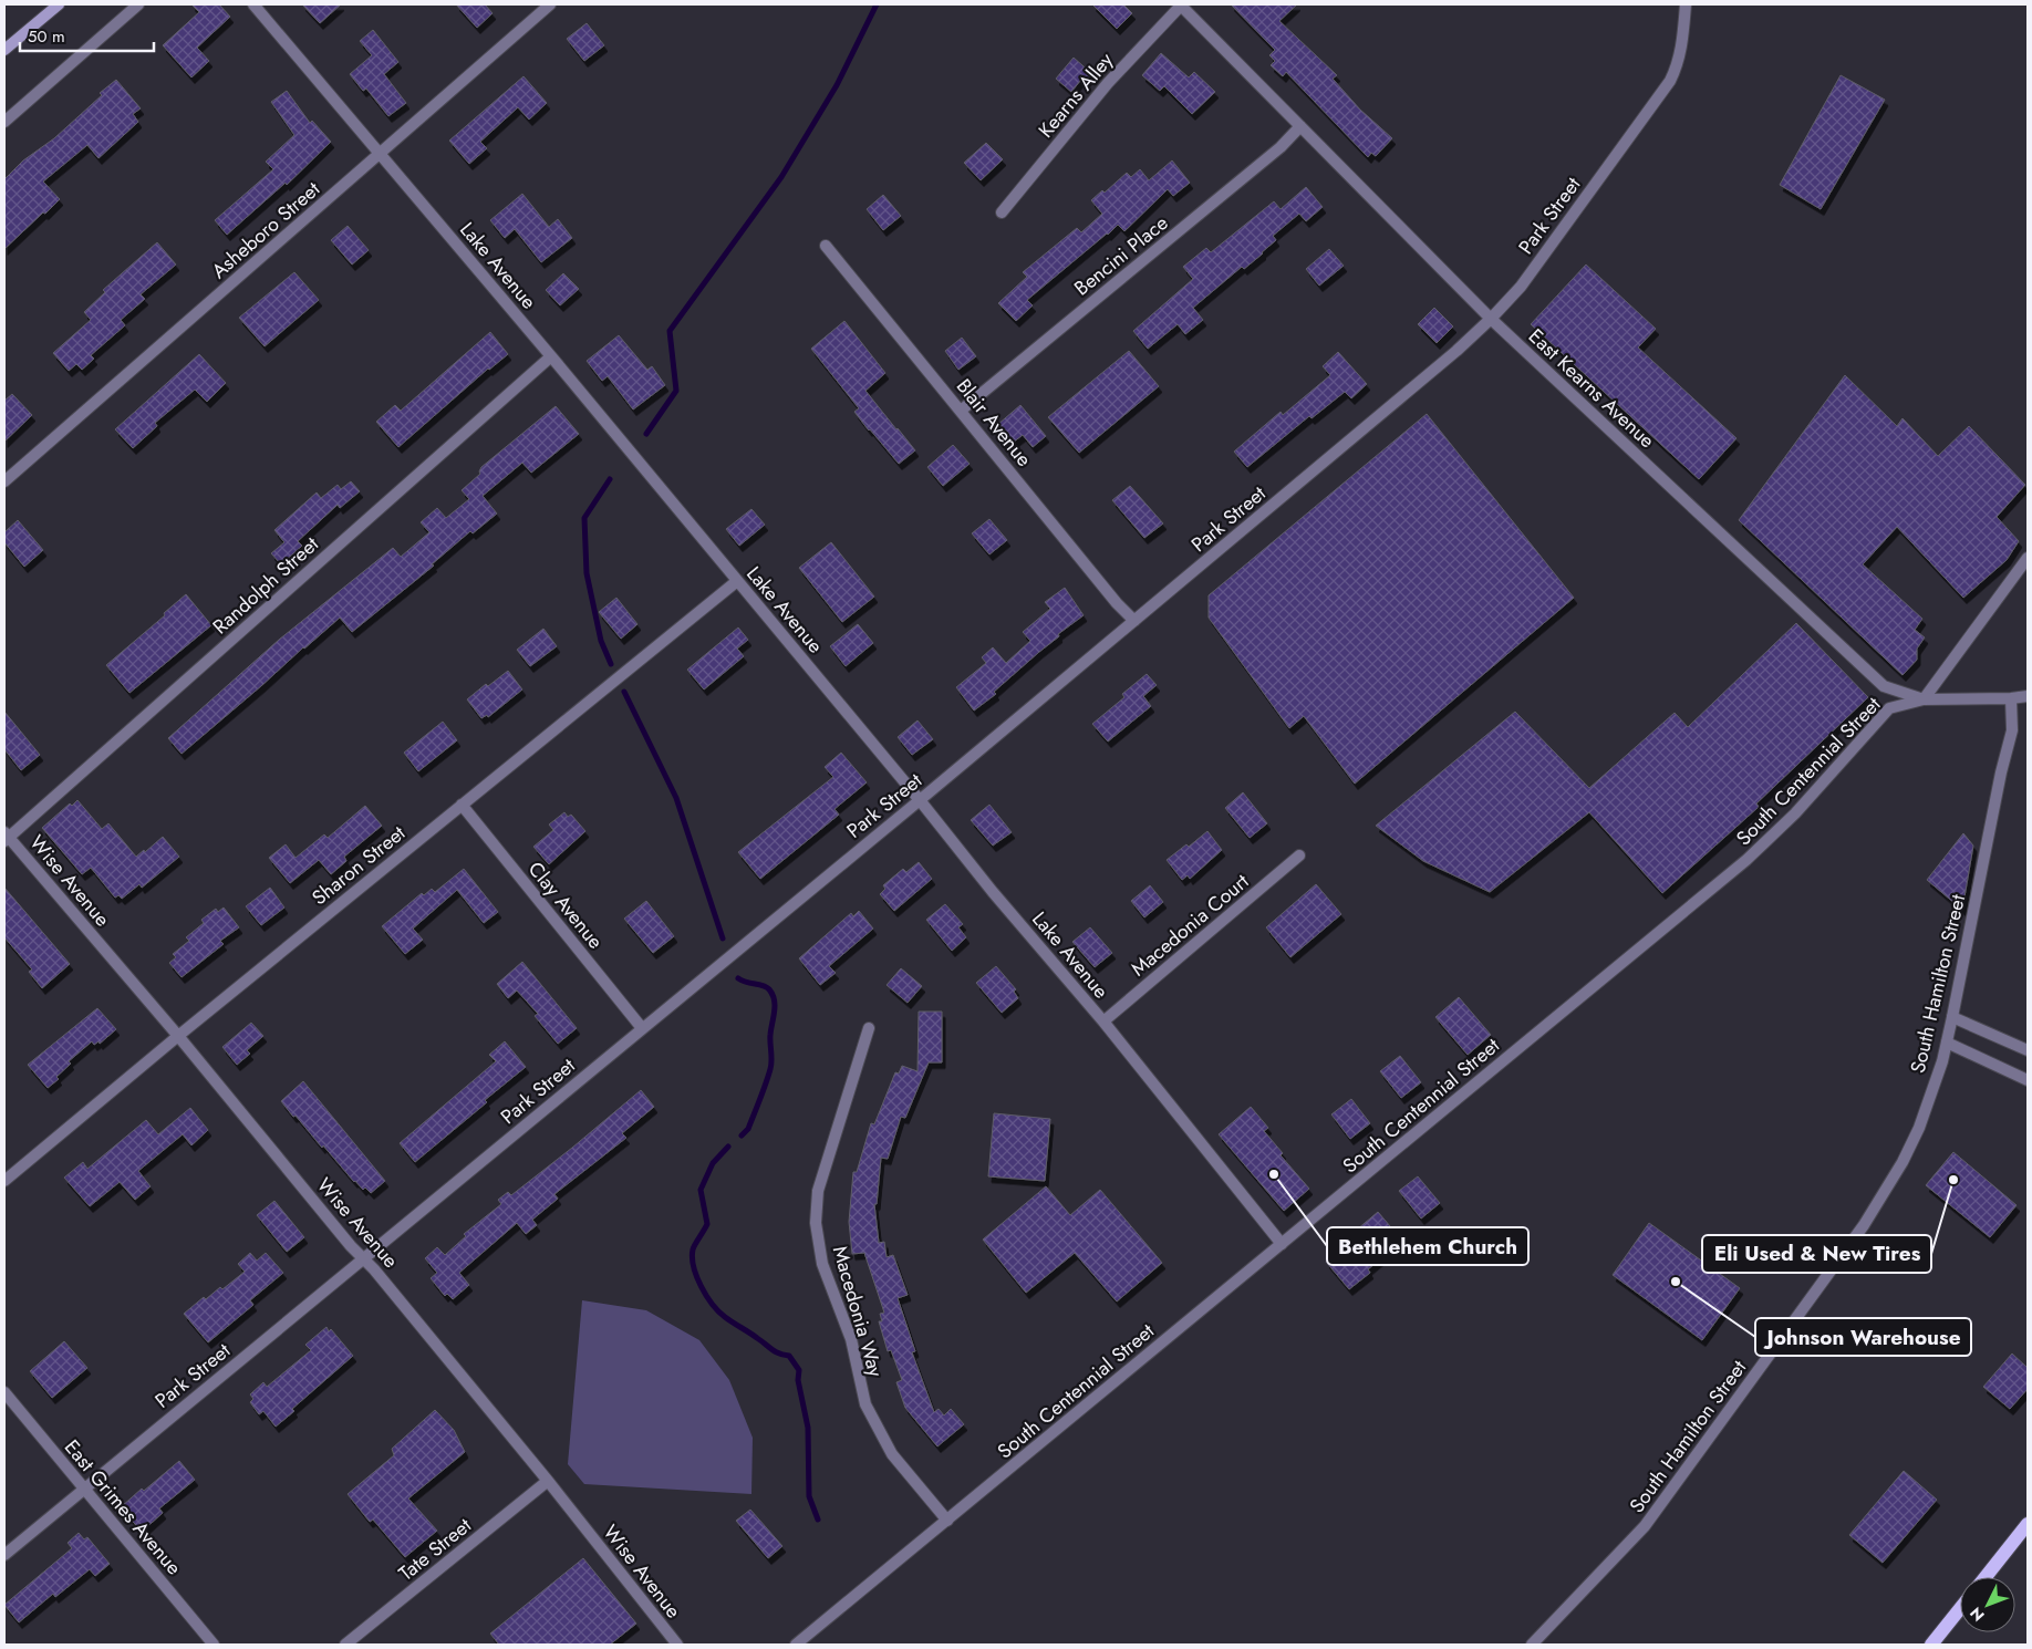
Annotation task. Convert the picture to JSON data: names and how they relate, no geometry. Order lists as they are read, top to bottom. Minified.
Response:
{"streets":{"street":["Kearns Alley","Park Street","Asheboro Street","Bencini Place","Lake Avenue","East Kearns Avenue","Blair Avenue","Randolph Street","South Centennial Street","Sharon Street","Wise Avenue","Clay Avenue","Macedonia Court","South Hamilton Street","Macedonia Way","East Grimes Avenue","Tate Street"]},"crossings":[["Kearns Alley","East Kearns Avenue"],["Park Street","Lake Avenue"],["Park Street","East Kearns Avenue"],["Park Street","Blair Avenue"],["Park Street","Wise Avenue"],["Park Street","Clay Avenue"],["Park Street","East Grimes Avenue"],["Asheboro Street","Lake Avenue"],["Bencini Place","East Kearns Avenue"],["Bencini Place","Blair Avenue"],["Lake Avenue","Randolph Street"],["Lake Avenue","South Centennial Street"],["Lake Avenue","Sharon Street"],["Lake Avenue","Macedonia Court"],["East Kearns Avenue","South Centennial Street"],["East Kearns Avenue","South Hamilton Street"],["Randolph Street","Wise Avenue"],["South Centennial Street","Macedonia Way"],["Sharon Street","Wise Avenue"],["Sharon Street","Clay Avenue"],["Wise Avenue","Tate Street"]],"places":["Bethlehem Church","Eli Used & New Tires","Johnson Warehouse"],"scale_bar":"50 m","north":"bottom left"}
